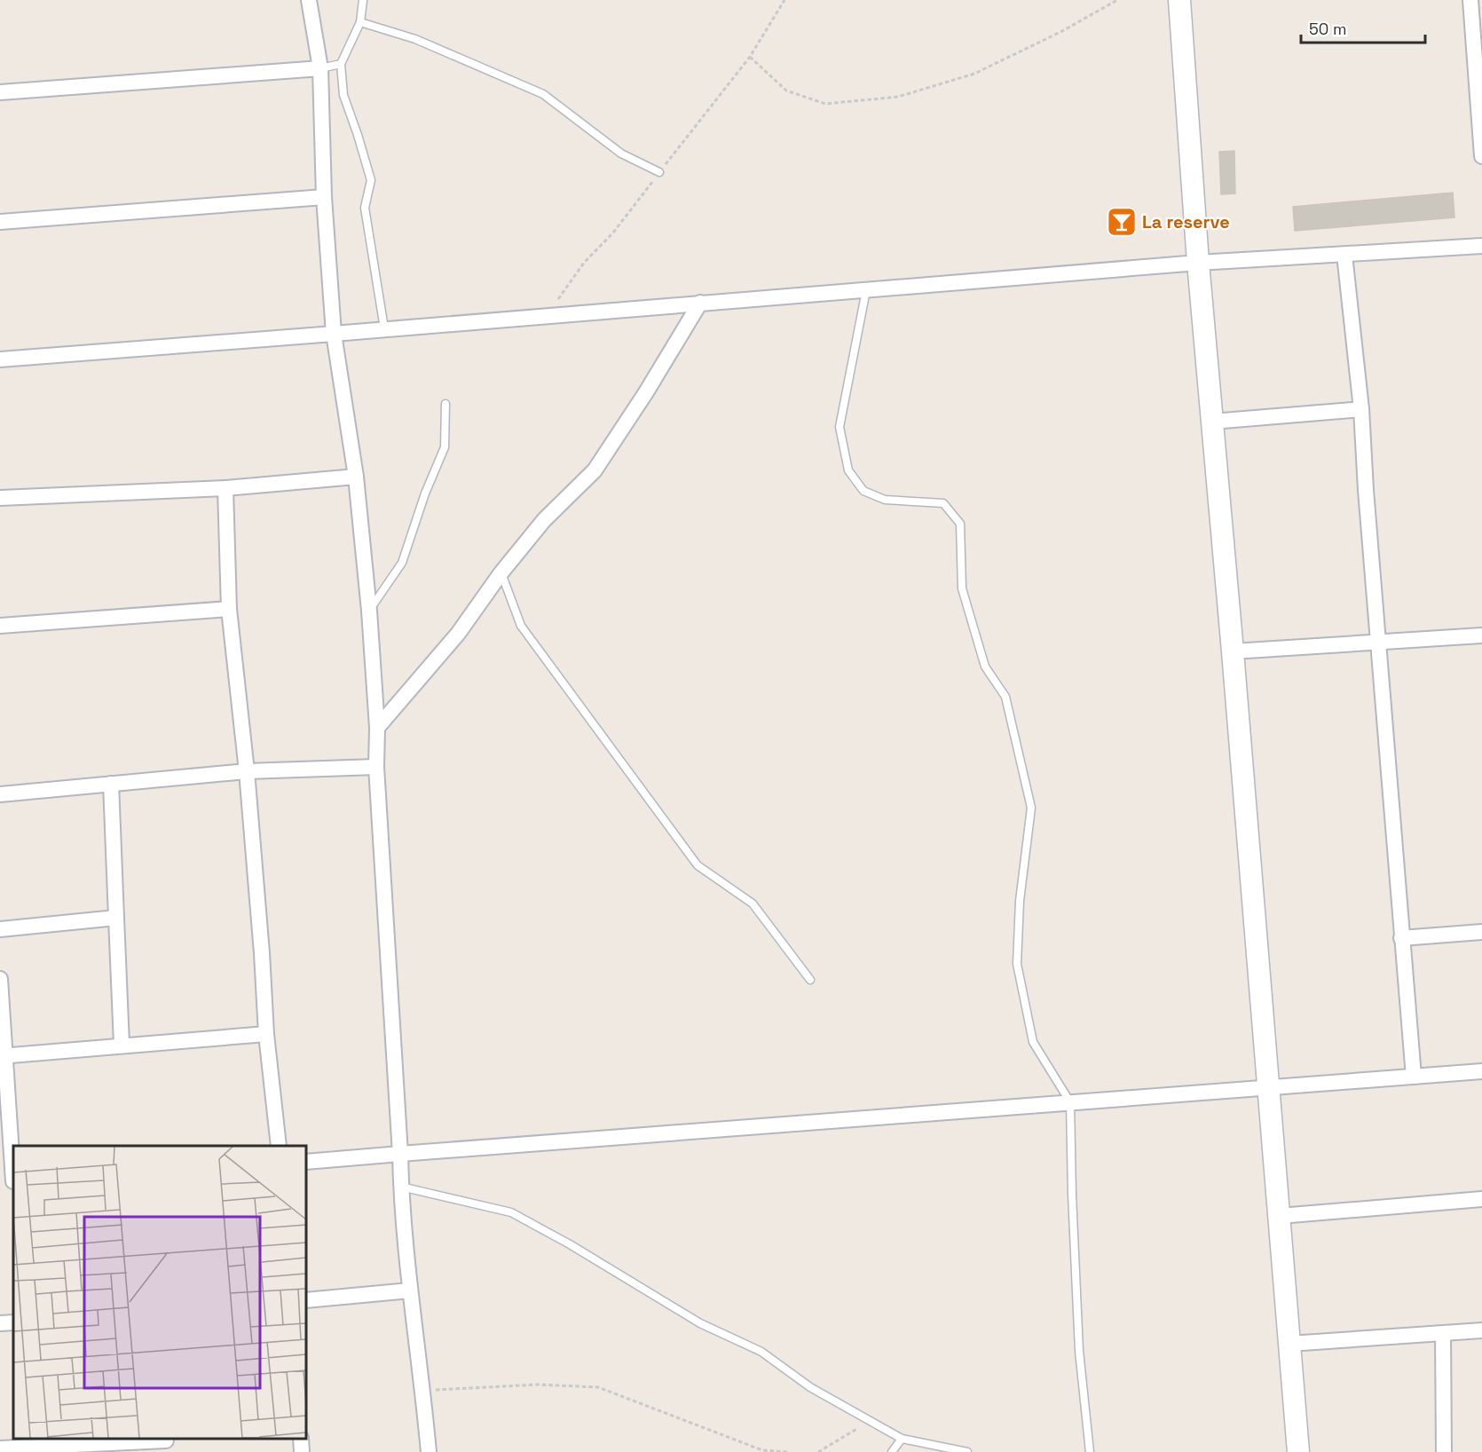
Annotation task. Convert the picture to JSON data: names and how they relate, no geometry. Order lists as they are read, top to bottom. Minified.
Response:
{"places":{"bar":["La reserve"]},"scale_bar":"50 m"}
